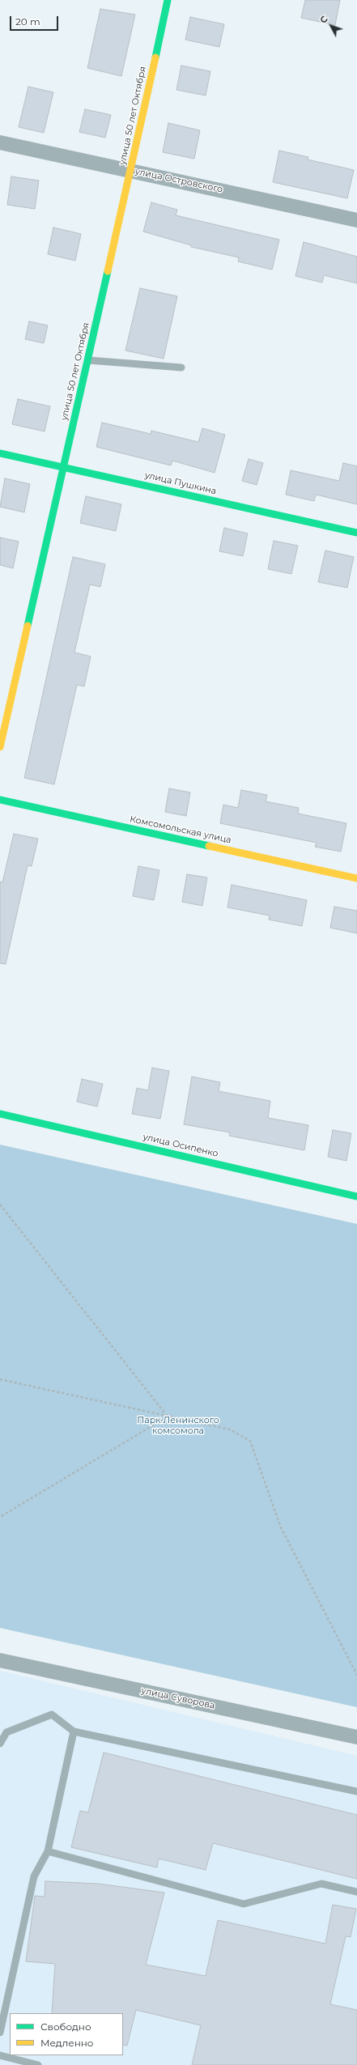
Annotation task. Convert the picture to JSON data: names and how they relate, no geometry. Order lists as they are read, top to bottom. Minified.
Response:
{"streets":{"street":["улица 50 лет Октября","улица Островского","улица Пушкина","Комсомольская улица","улица Осипенко","улица Суворова"]},"crossings":[["улица 50 лет Октября","улица Островского"],["улица 50 лет Октября","улица Пушкина"]],"parks":["Парк Ленинского комсомола"],"legend":["Свободно","Медленно"],"scale_bar":"20 m","north":"top left"}
